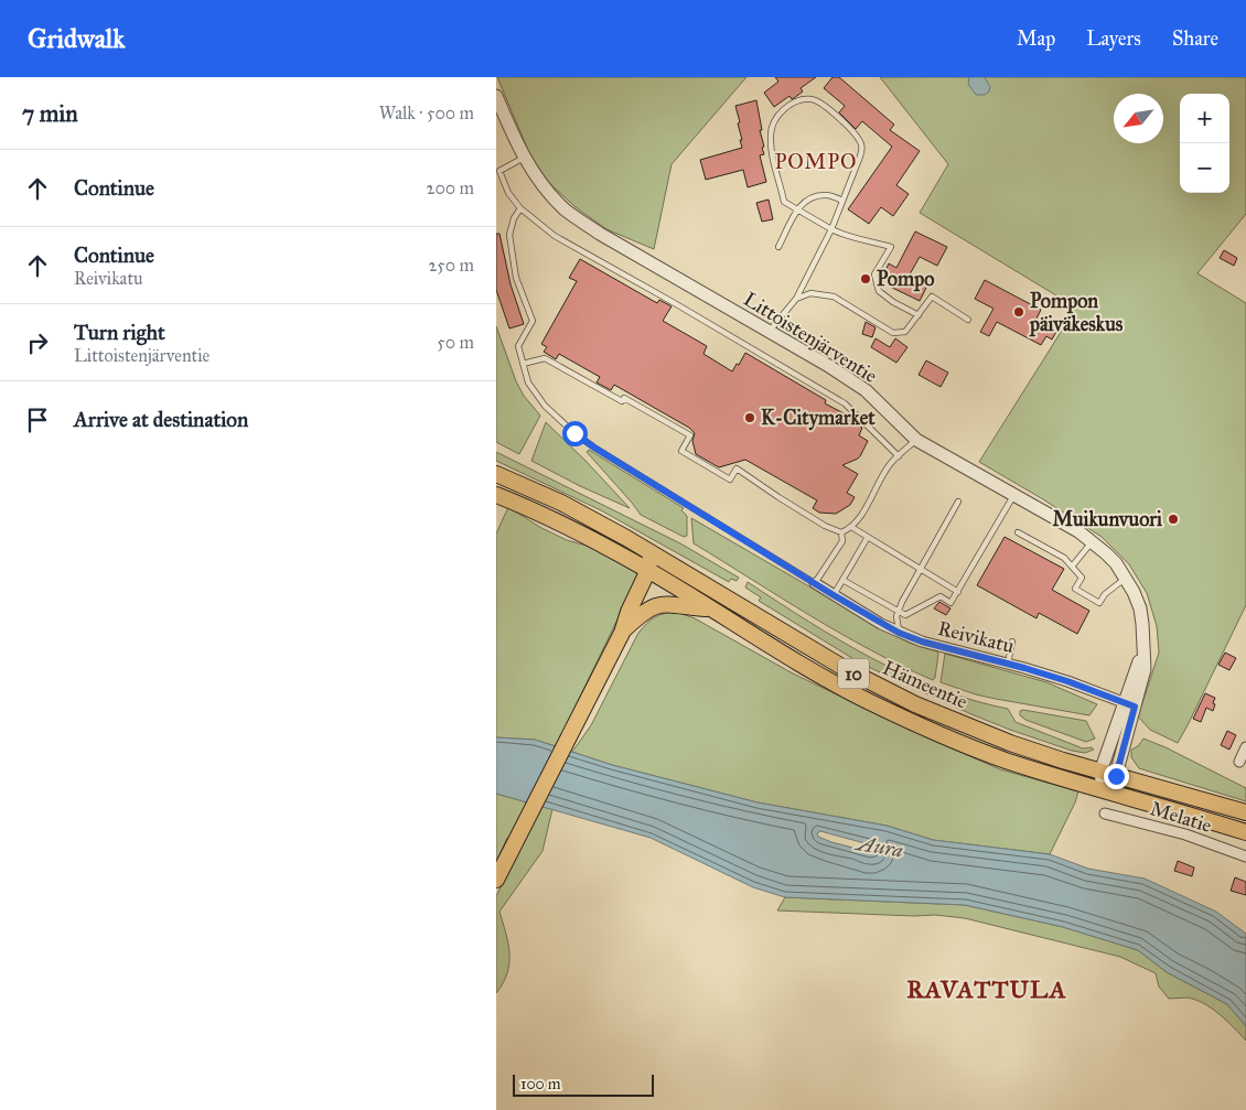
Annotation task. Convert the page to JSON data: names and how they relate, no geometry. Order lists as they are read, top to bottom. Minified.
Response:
{"streets":{"highway":["10","Hämeentie"],"street":["Littoistenjärventie","Reivikatu","Melatie"]},"crossings":[["Littoistenjärventie","Reivikatu"],["Littoistenjärventie","Hämeentie"]],"districts":["POMPO","RAVATTULA"],"water":["Aura"],"places":["Pompo","Pompon päiväkeskus","K-Citymarket","Muikunvuori"],"scale_bar":"100 m","north":"bottom left","page":{"header":"Gridwalk","nav":["Map","Layers","Share"],"heading":["7 min","Walk · 500 m"],"map_buttons":["+","−"],"list":[["Continue","200 m"],["Continue","Reivikatu","250 m"],["Turn right","Littoistenjärventie","50 m"],"Arrive at destination"],"scale":"100 m"}}
